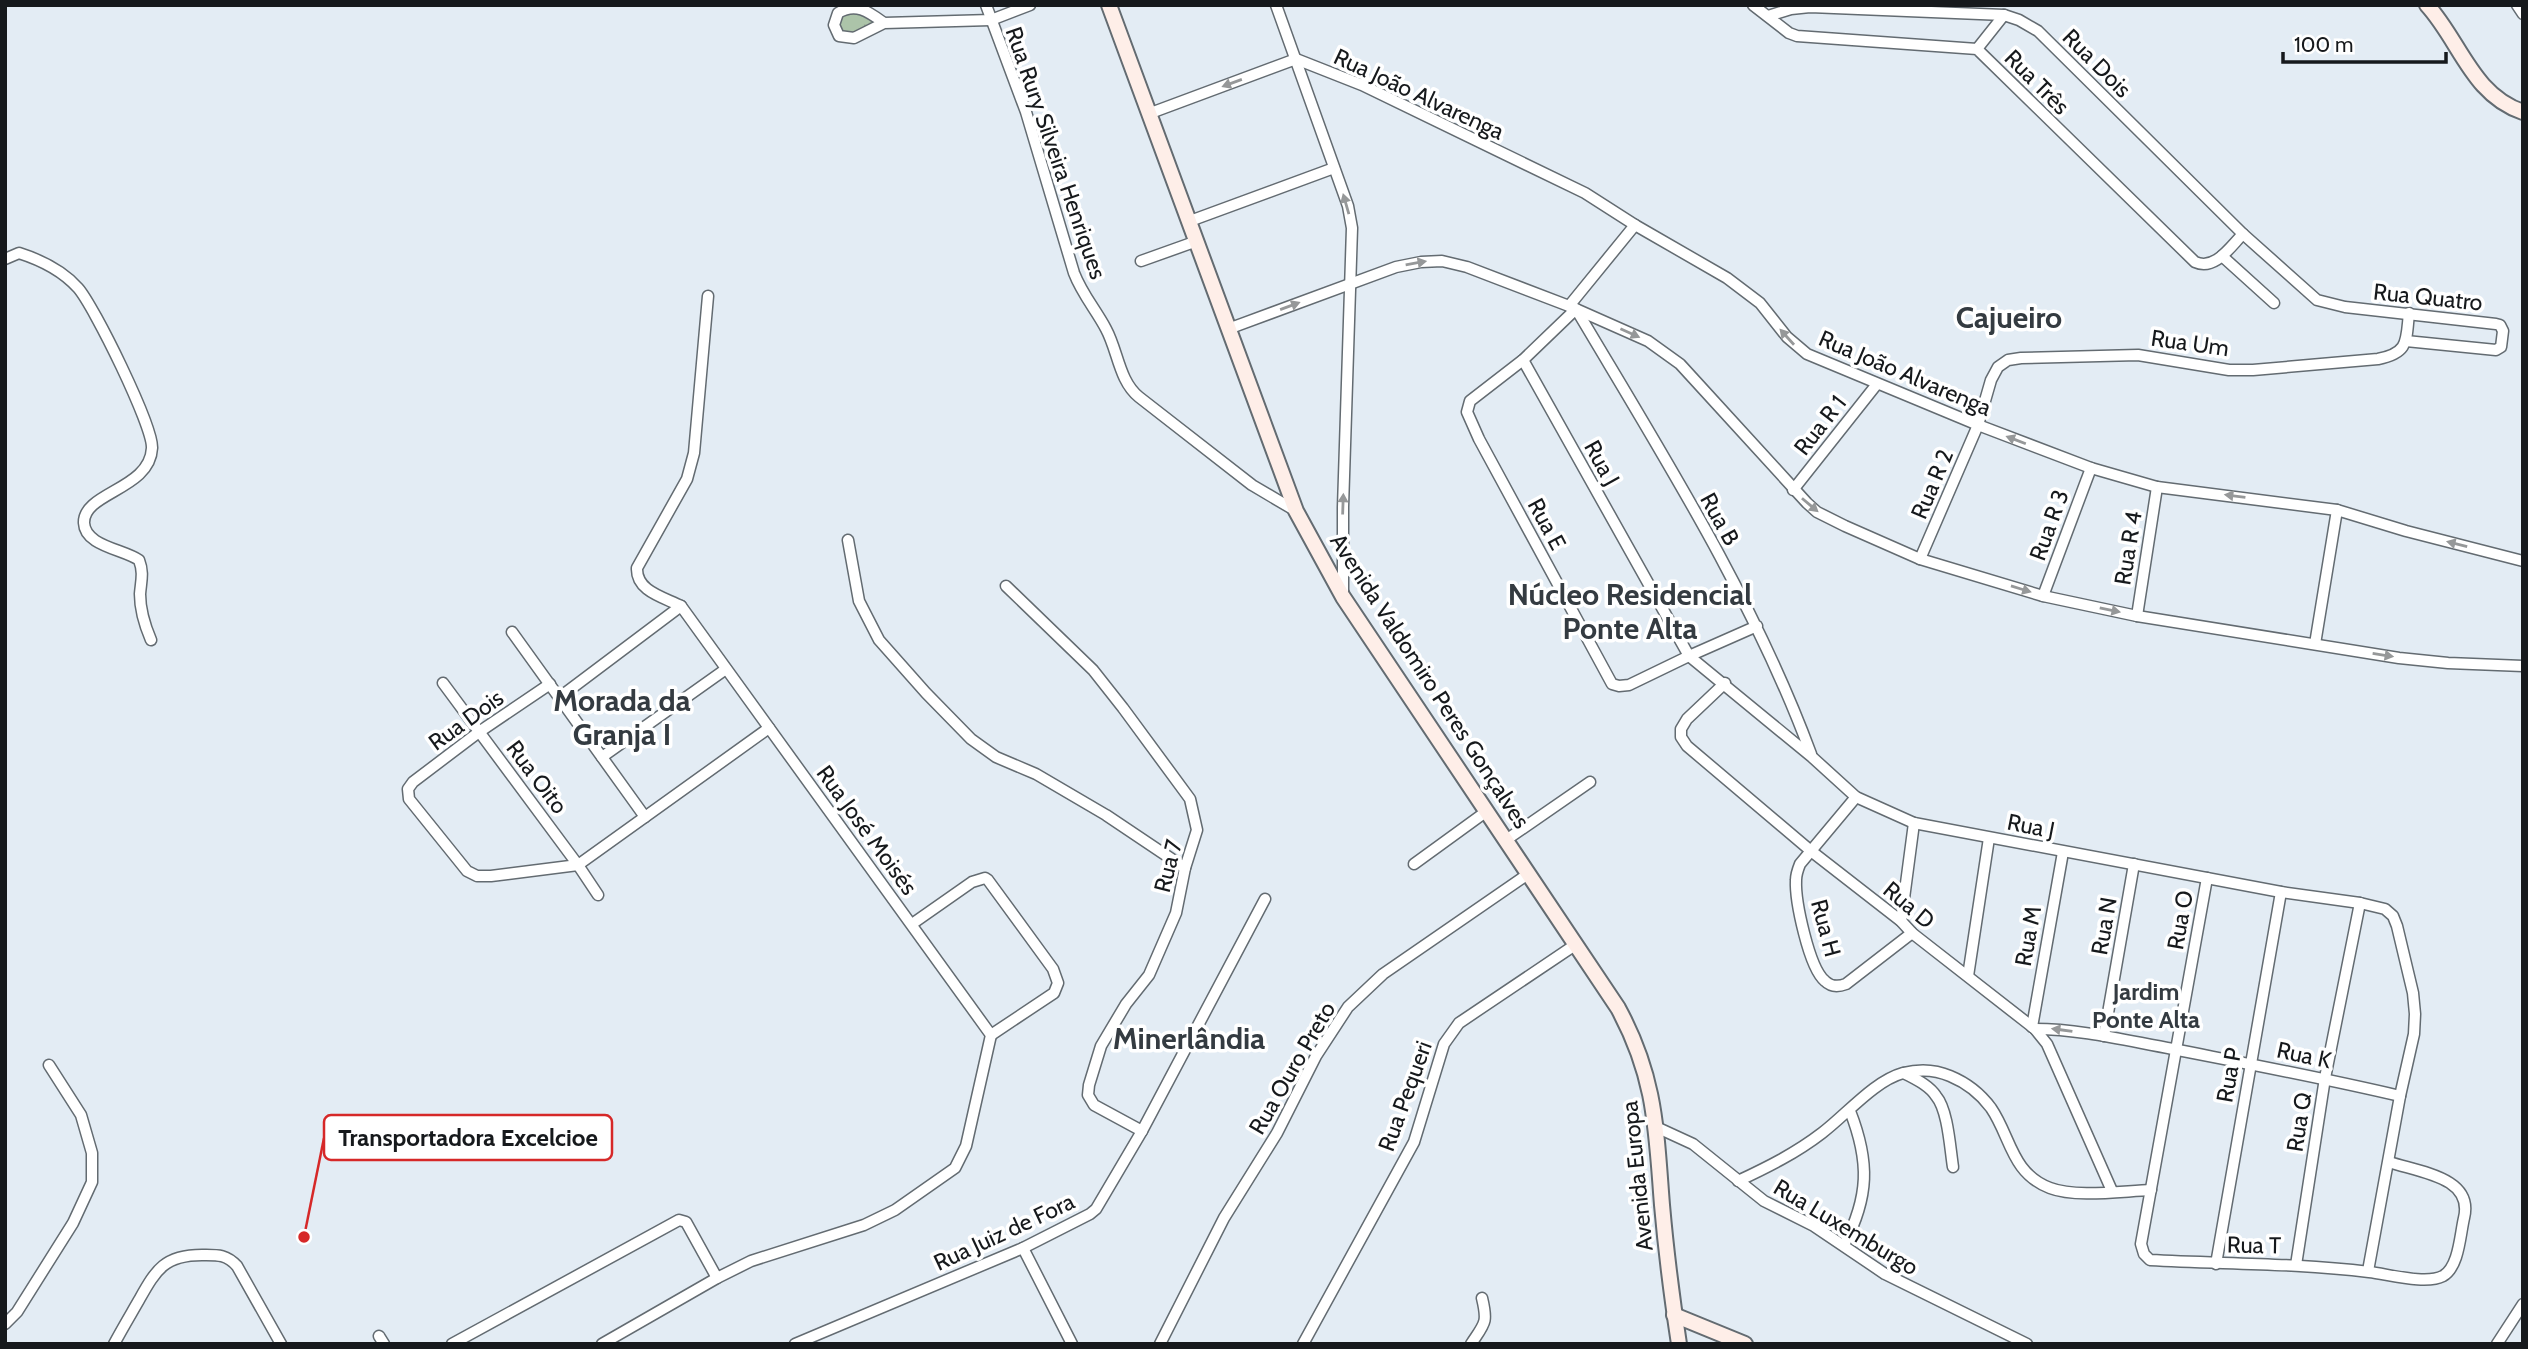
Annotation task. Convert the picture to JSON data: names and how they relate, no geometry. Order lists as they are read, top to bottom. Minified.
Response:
{"streets":{"street":["Rua Dois","Rua Três","Rua João Alvarenga","Rua Rury Silveira Henriques","Rua Quatro","Rua Um","Rua R 1","Rua J","Rua R 2","Rua B","Rua E","Rua R 3","Rua R 4","Avenida Valdomiro Peres Gonçalves","Rua Oito","Rua José Moisés","Rua 7","Rua D","Rua O","Rua N","Rua H","Rua M","Rua K","Rua Ouro Preto","Rua P","Rua Pequeri","Rua Q","Avenida Europa","Rua Luxemburgo","Rua Juiz de Fora","Rua T"]},"crossings":[["Rua Dois","Rua Três"],["Rua Dois","Rua Quatro"],["Rua Dois","Rua Oito"],["Rua João Alvarenga","Rua Um"],["Rua João Alvarenga","Rua R 1"],["Rua João Alvarenga","Rua R 2"],["Rua João Alvarenga","Rua E"],["Rua João Alvarenga","Rua R 3"],["Rua João Alvarenga","Rua R 4"],["Rua Rury Silveira Henriques","Avenida Valdomiro Peres Gonçalves"],["Rua Quatro","Rua Um"],["Rua Um","Rua R 2"],["Rua J","Rua B"],["Rua J","Rua E"],["Rua J","Rua D"],["Rua J","Rua O"],["Rua J","Rua N"],["Rua J","Rua H"],["Rua J","Rua M"],["Rua J","Rua K"],["Rua J","Rua P"],["Rua J","Rua Q"],["Rua J","Rua T"],["Rua B","Rua E"],["Avenida Valdomiro Peres Gonçalves","Rua Ouro Preto"],["Avenida Valdomiro Peres Gonçalves","Rua Pequeri"],["Avenida Valdomiro Peres Gonçalves","Avenida Europa"],["Rua 7","Rua Juiz de Fora"],["Rua D","Rua H"],["Rua D","Rua M"],["Rua D","Rua K"],["Rua O","Rua K"],["Rua O","Rua T"],["Rua N","Rua K"],["Rua M","Rua K"],["Rua K","Rua P"],["Rua K","Rua Q"],["Rua K","Rua T"],["Rua P","Rua T"],["Rua Q","Rua T"],["Avenida Europa","Rua Luxemburgo"]],"one_way":["Rua João Alvarenga"],"districts":["Cajueiro","Núcleo Residencial Ponte Alta","Morada da Granja I","Jardim Ponte Alta","Minerlândia"],"places":["Transportadora Excelcioe"],"scale_bar":"100 m"}
